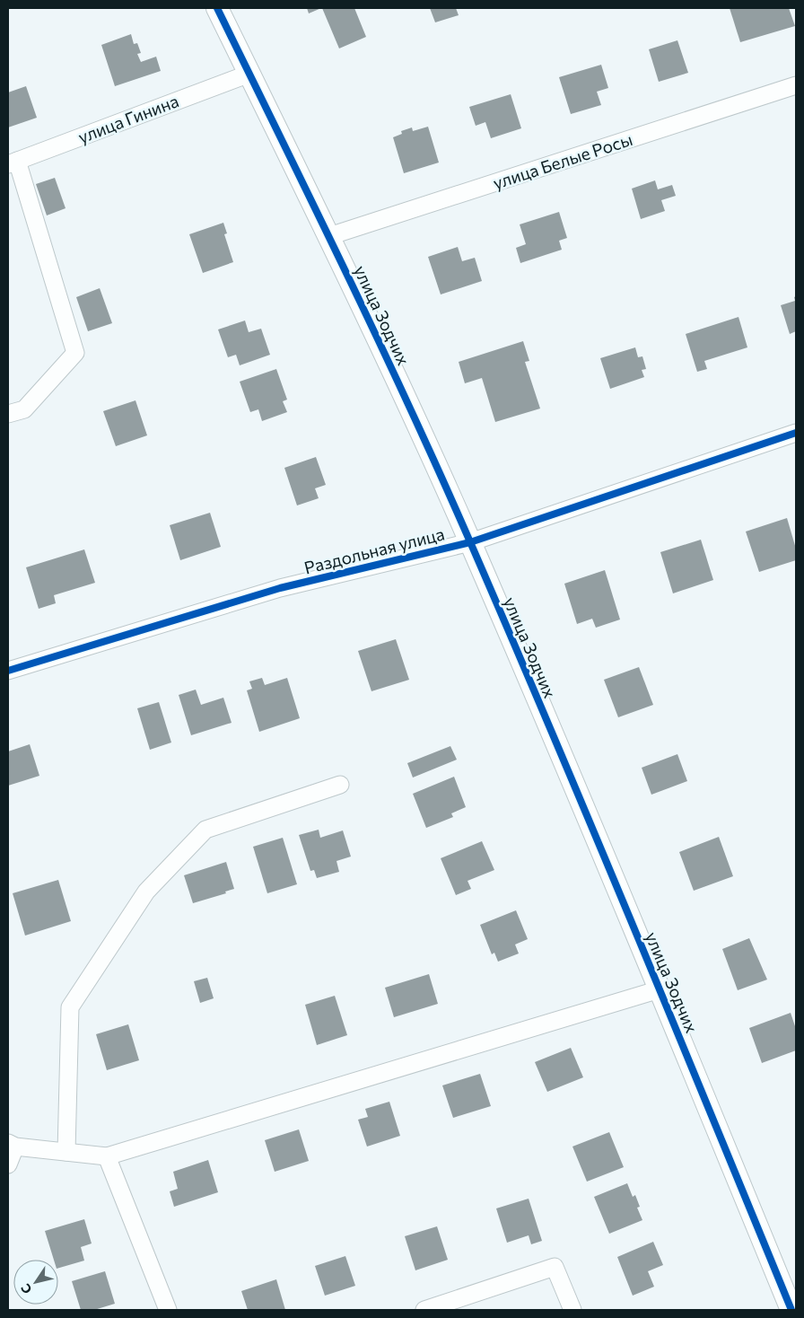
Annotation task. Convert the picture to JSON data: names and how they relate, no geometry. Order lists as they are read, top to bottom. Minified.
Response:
{"streets":{"street":["улица Гинина","улица Белые Росы","улица Зодчих","Раздольная улица"]},"crossings":[["улица Гинина","улица Зодчих"],["улица Белые Росы","улица Зодчих"],["улица Зодчих","Раздольная улица"]],"north":"bottom left"}
